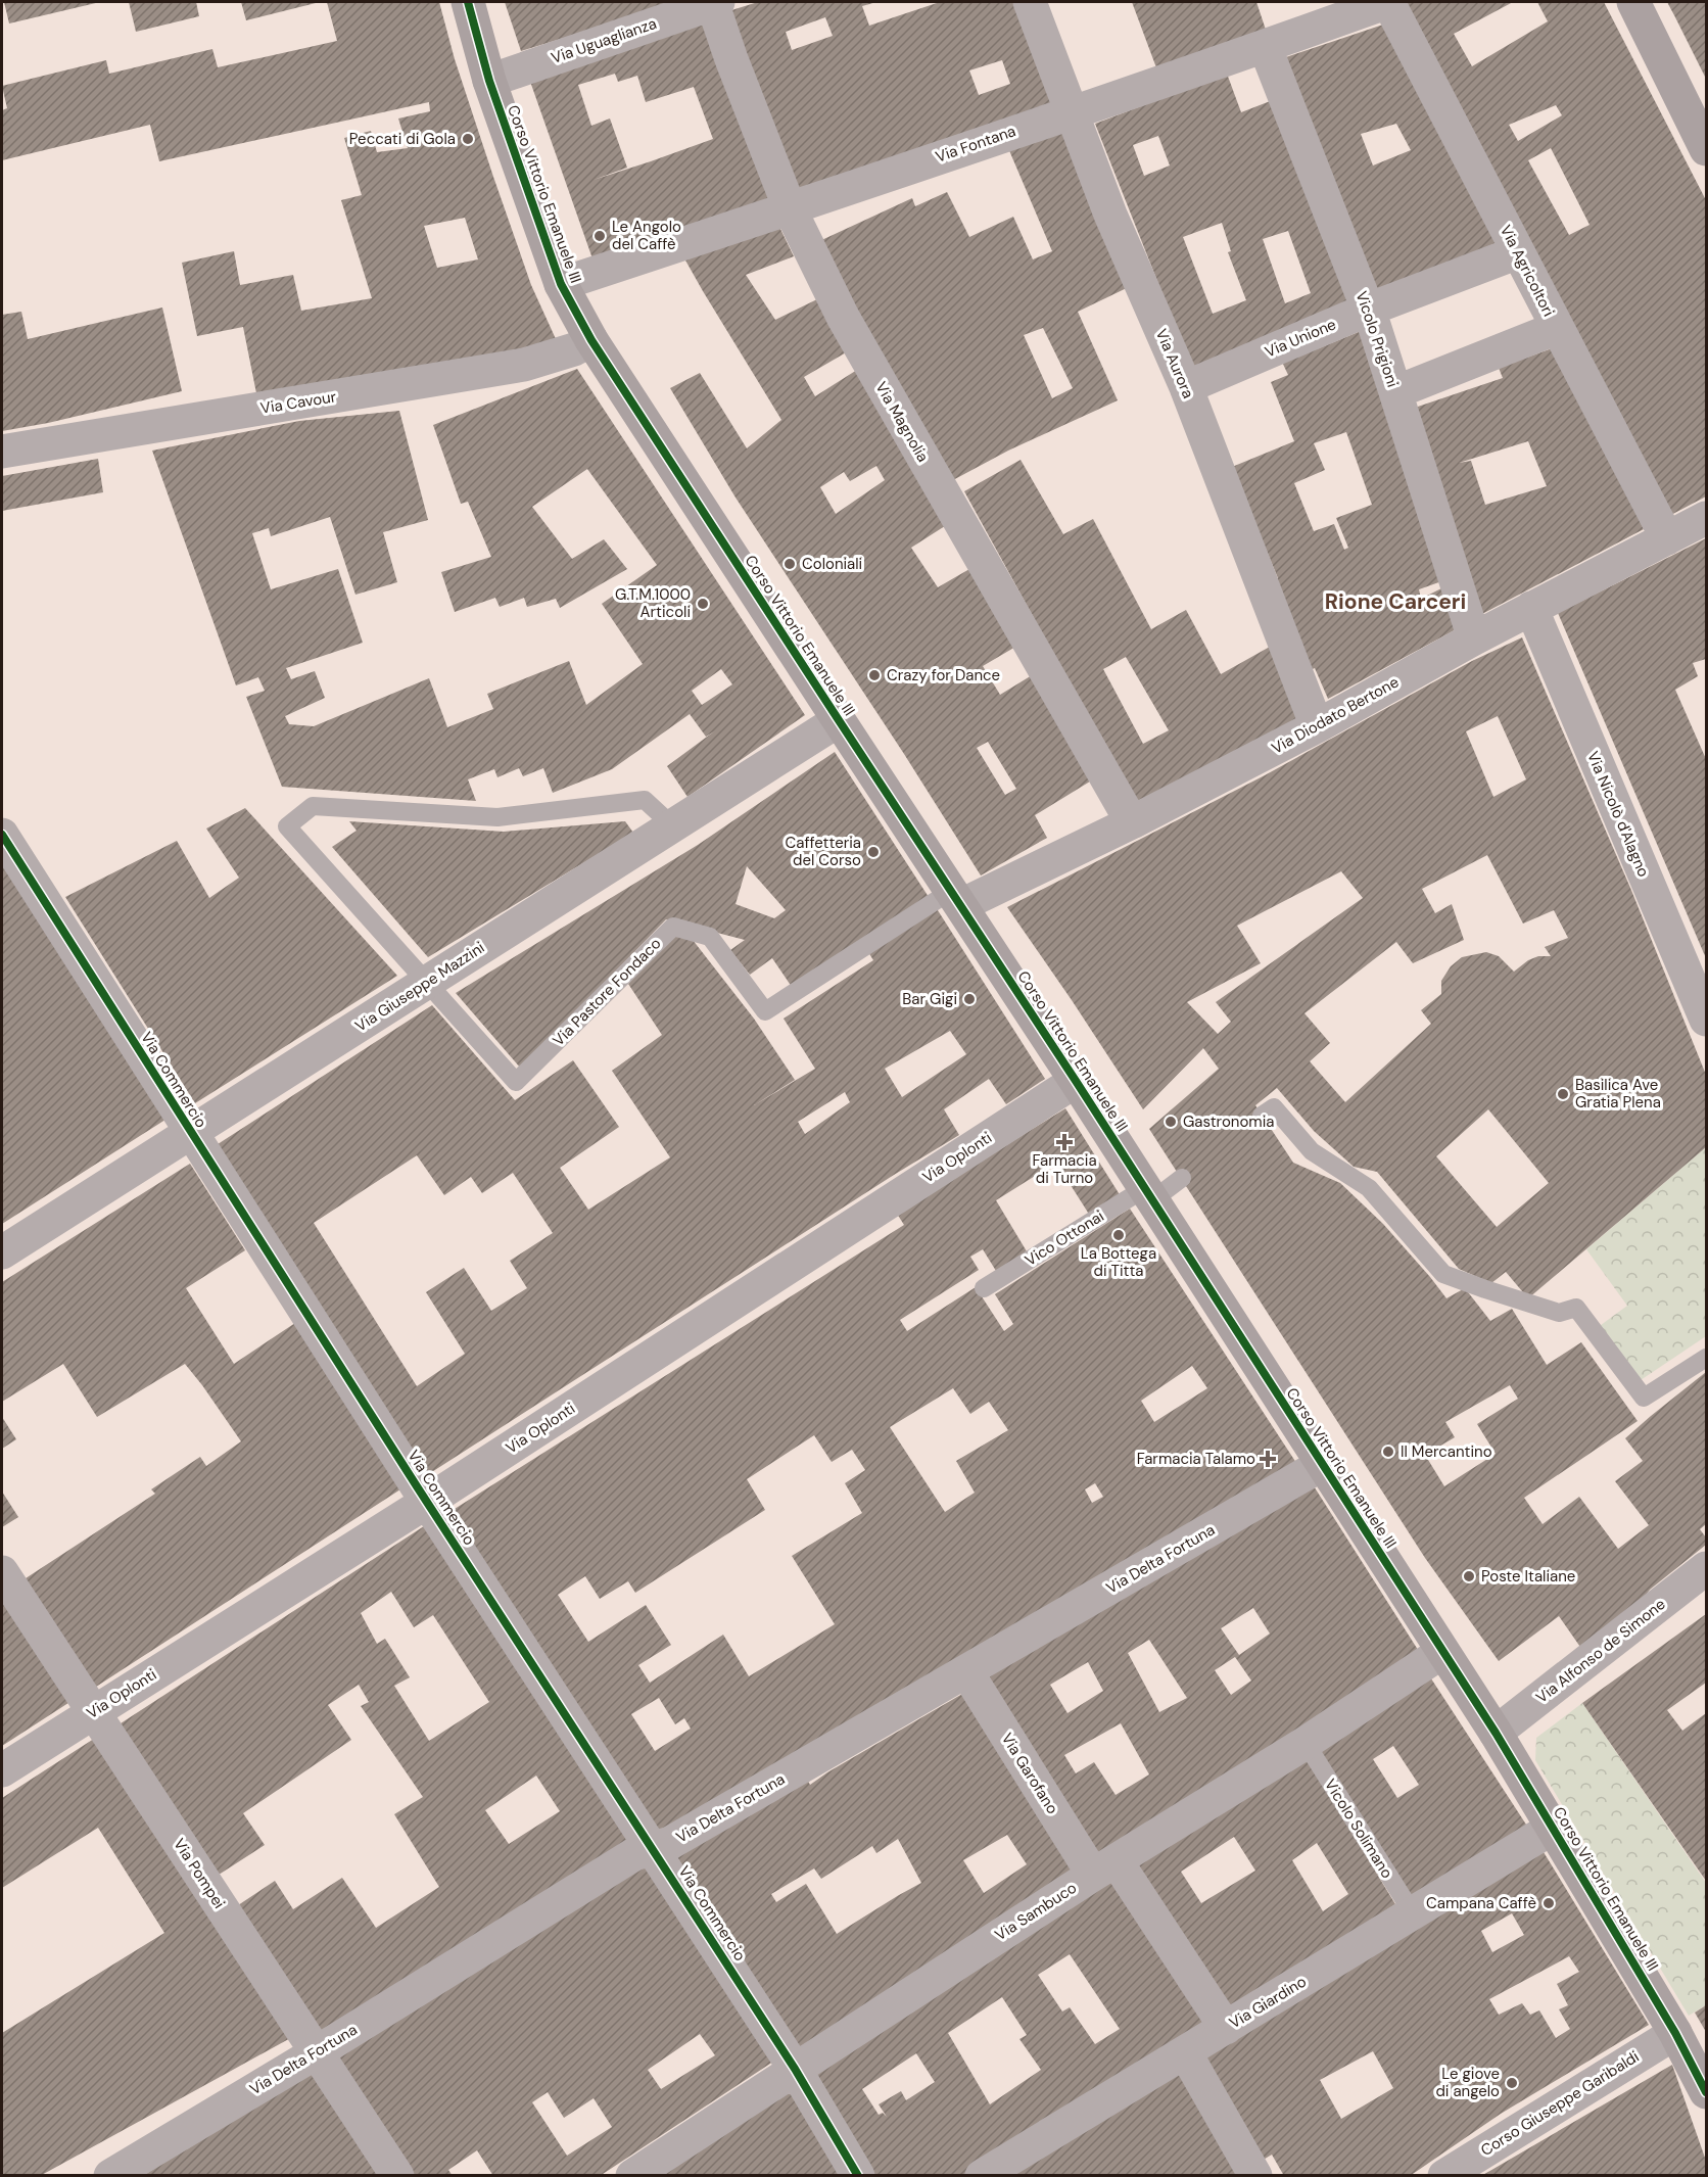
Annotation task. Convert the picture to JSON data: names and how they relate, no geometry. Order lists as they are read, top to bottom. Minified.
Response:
{"streets":{"street":["Via Uguaglianza","Via Fontana","Corso Vittorio Emanuele III","Via Agricoltori","Via Unione","Vicolo Prigioni","Via Aurora","Via Cavour","Via Magnolia","Via Diodato Bertone","Via Nicolò d'Alagno","Via Giuseppe Mazzini","Via Commercio","Via Oplonti","Via Delta Fortuna","Via Alfonso de Simone","Via Garofano","Via Pompei","Via Sambuco","Via Giardino","Corso Giuseppe Garibaldi"],"lane":["Via Pastore Fondaco","Vico Ottonai","Vicolo Solimano"]},"crossings":[["Via Uguaglianza","Corso Vittorio Emanuele III"],["Via Uguaglianza","Via Magnolia"],["Via Fontana","Corso Vittorio Emanuele III"],["Via Fontana","Via Agricoltori"],["Via Fontana","Vicolo Prigioni"],["Via Fontana","Via Aurora"],["Via Fontana","Via Magnolia"],["Corso Vittorio Emanuele III","Via Cavour"],["Corso Vittorio Emanuele III","Via Diodato Bertone"],["Corso Vittorio Emanuele III","Via Giuseppe Mazzini"],["Corso Vittorio Emanuele III","Via Pastore Fondaco"],["Corso Vittorio Emanuele III","Via Oplonti"],["Corso Vittorio Emanuele III","Vico Ottonai"],["Corso Vittorio Emanuele III","Via Delta Fortuna"],["Corso Vittorio Emanuele III","Via Alfonso de Simone"],["Corso Vittorio Emanuele III","Via Sambuco"],["Corso Vittorio Emanuele III","Via Giardino"],["Corso Vittorio Emanuele III","Corso Giuseppe Garibaldi"],["Via Agricoltori","Via Unione"],["Via Agricoltori","Via Diodato Bertone"],["Via Unione","Vicolo Prigioni"],["Via Unione","Via Aurora"],["Vicolo Prigioni","Via Diodato Bertone"],["Via Aurora","Via Diodato Bertone"],["Via Magnolia","Via Diodato Bertone"],["Via Diodato Bertone","Via Nicolò d'Alagno"],["Via Diodato Bertone","Via Pastore Fondaco"],["Via Giuseppe Mazzini","Via Pastore Fondaco"],["Via Giuseppe Mazzini","Via Commercio"],["Via Commercio","Via Oplonti"],["Via Commercio","Via Delta Fortuna"],["Via Commercio","Via Sambuco"],["Via Oplonti","Via Pompei"],["Via Delta Fortuna","Via Garofano"],["Via Delta Fortuna","Via Pompei"],["Via Garofano","Via Sambuco"],["Via Garofano","Via Giardino"],["Vicolo Solimano","Via Sambuco"],["Vicolo Solimano","Via Giardino"]],"districts":["Rione Carceri"],"places":{"other":["Peccati di Gola","Le Angolo del Caffè","Coloniali","G.T.M.1000 Articoli","Crazy for Dance","Caffetteria del Corso","Bar Gigi","Basilica Ave Gratia Plena","Gastronomia","La Bottega di Titta","Il Mercantino","Poste Italiane","Campana Caffè","Le giove di angelo"],"health":["Farmacia di Turno","Farmacia Talamo"]}}
